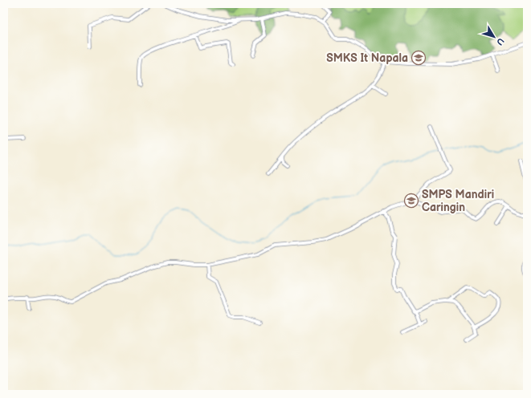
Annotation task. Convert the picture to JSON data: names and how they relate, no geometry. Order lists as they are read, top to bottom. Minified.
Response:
{"places":{"school or university":["SMKS It Napala","SMPS Mandiri Caringin"]},"north":"bottom right"}
